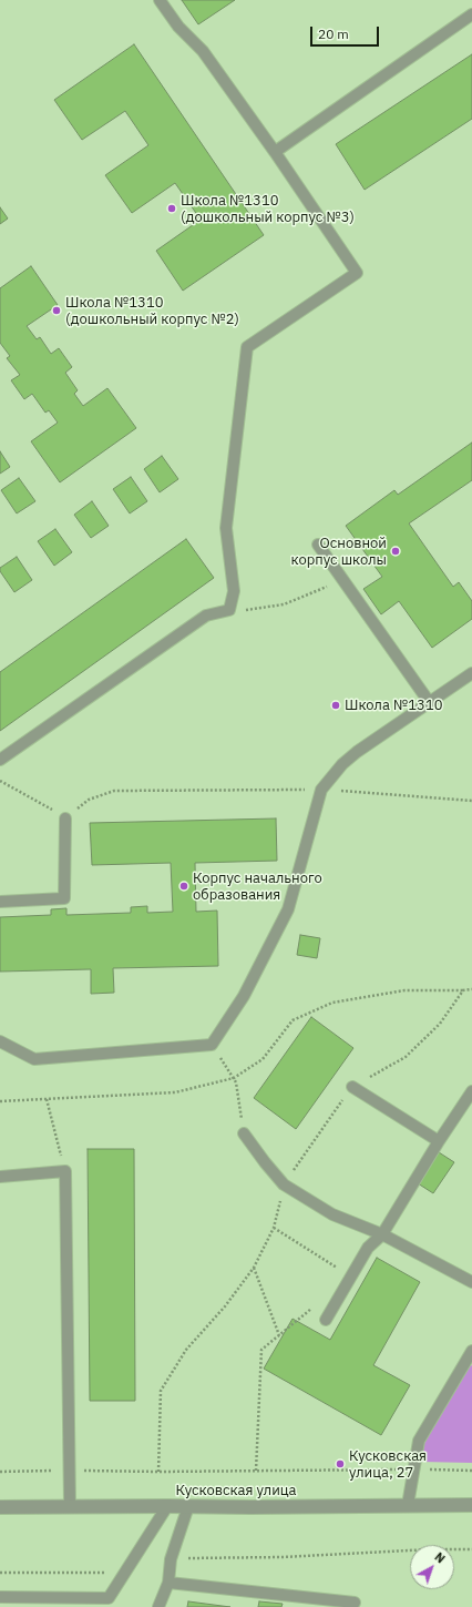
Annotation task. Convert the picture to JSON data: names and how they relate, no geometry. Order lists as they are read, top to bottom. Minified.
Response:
{"streets":{"street":["Кусковская улица"]},"places":["Школа №1310 (дошкольный корпус №3)","Школа №1310 (дошкольный корпус №2)","Основной корпус школы","Школа №1310","Корпус начального образования","Кусковская улица, 27"],"scale_bar":"20 m","north":"top right"}
